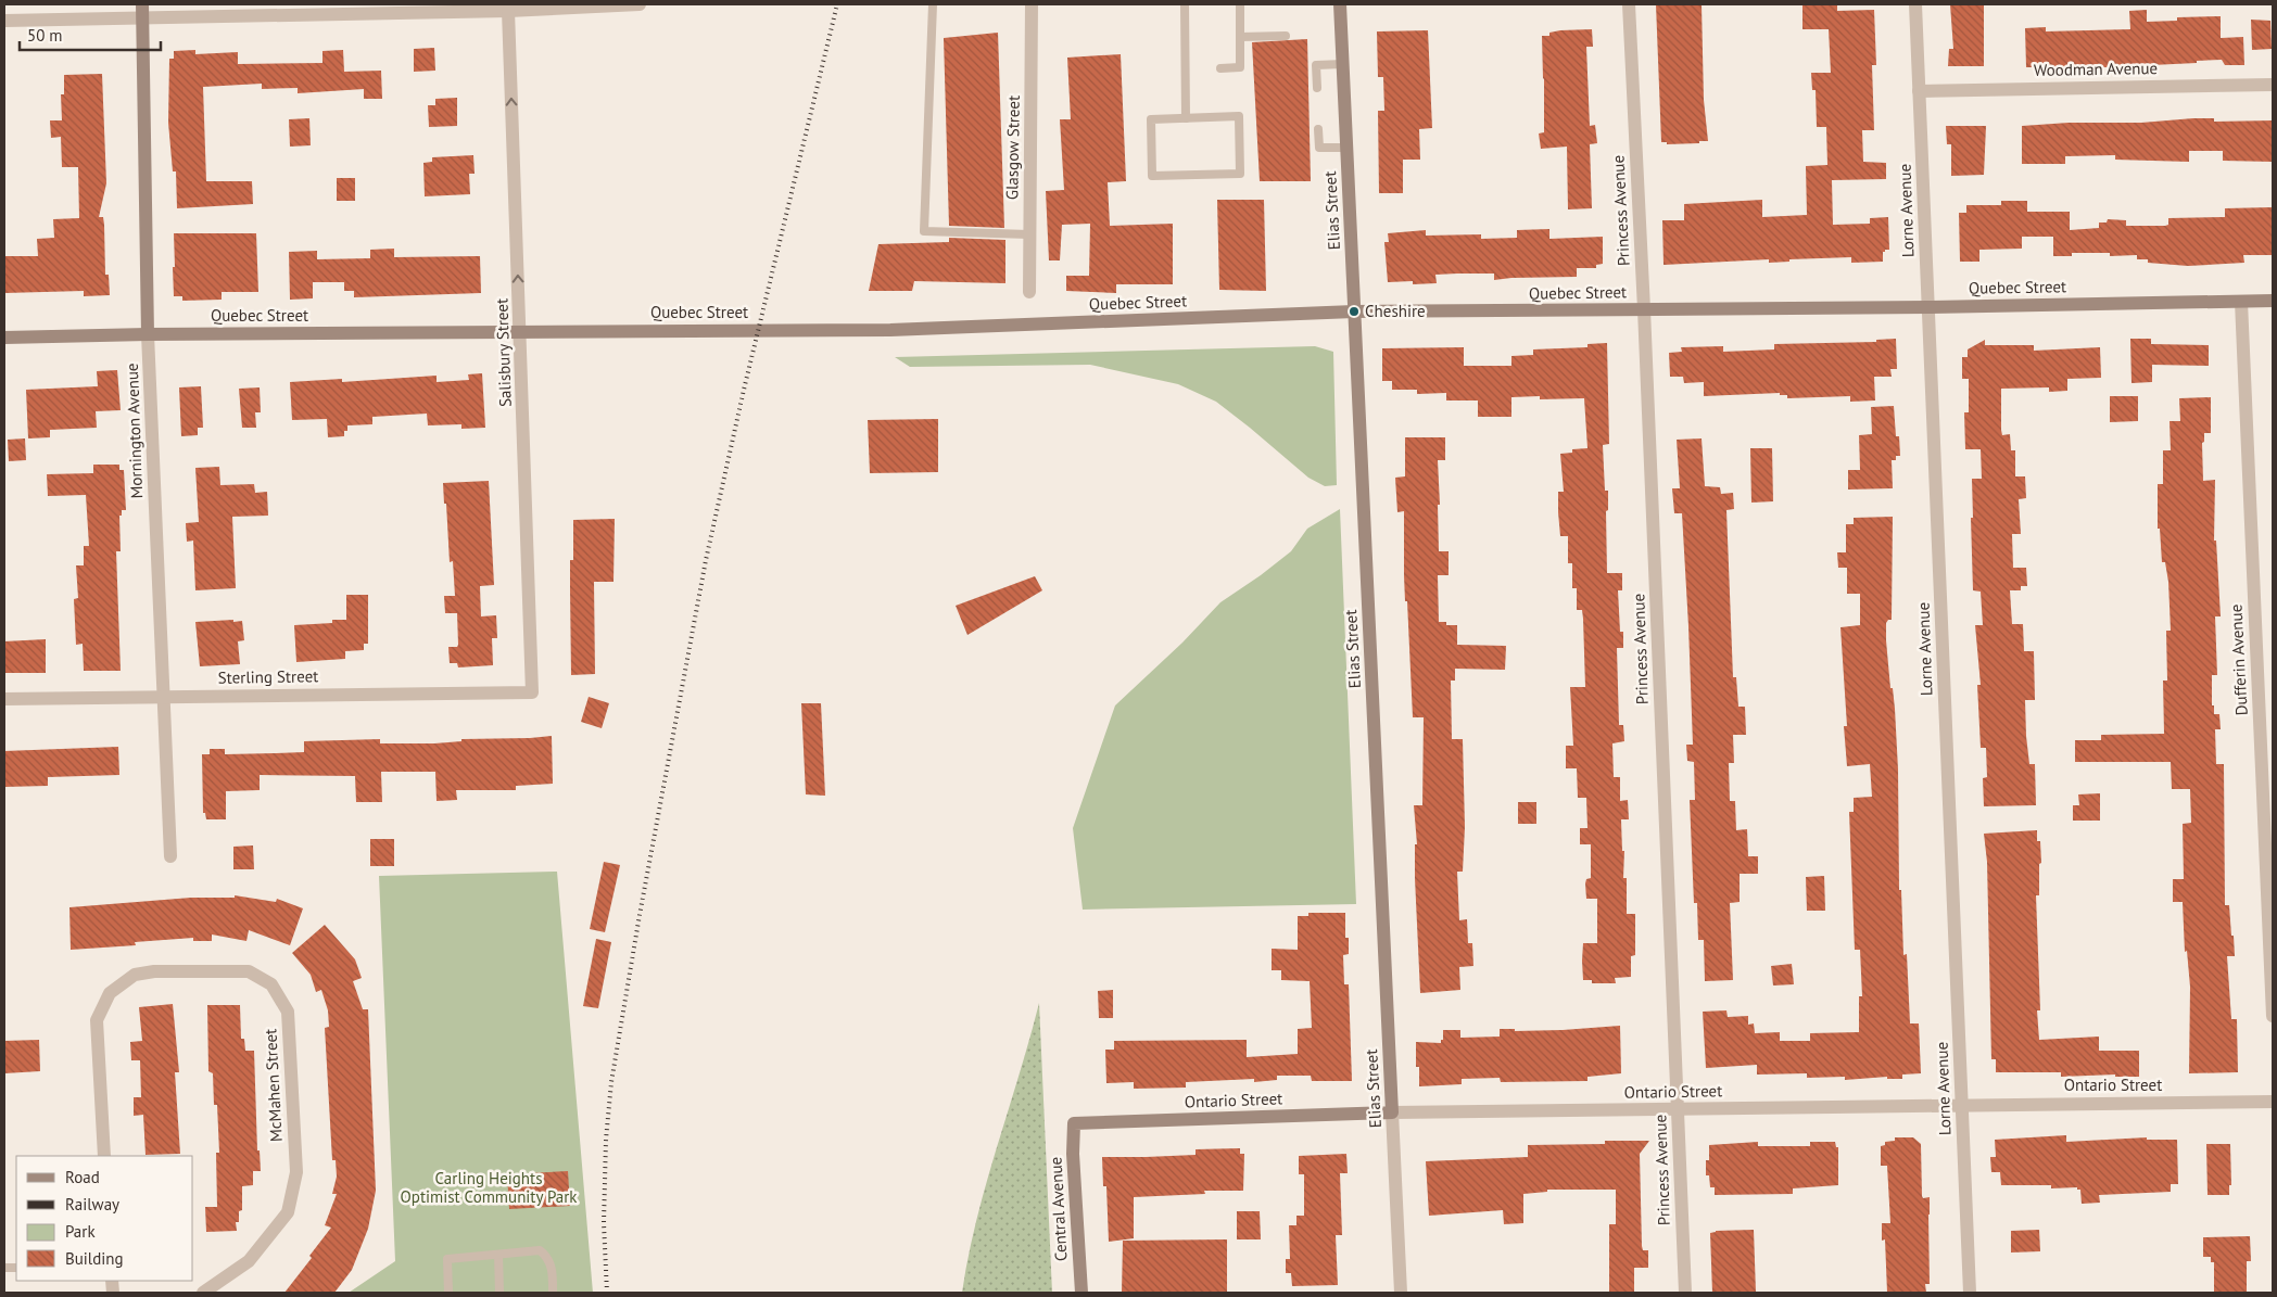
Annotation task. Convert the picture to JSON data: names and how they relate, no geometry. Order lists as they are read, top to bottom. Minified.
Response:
{"streets":{"street":["Woodman Avenue","Glasgow Street","Elias Street","Princess Avenue","Lorne Avenue","Quebec Street","Salisbury Street","Mornington Avenue","Dufferin Avenue","Sterling Street","McMahen Street","Ontario Street","Central Avenue"]},"crossings":[["Woodman Avenue","Lorne Avenue"],["Elias Street","Quebec Street"],["Elias Street","Ontario Street"],["Princess Avenue","Quebec Street"],["Princess Avenue","Ontario Street"],["Lorne Avenue","Quebec Street"],["Lorne Avenue","Ontario Street"],["Quebec Street","Salisbury Street"],["Quebec Street","Mornington Avenue"],["Quebec Street","Dufferin Avenue"],["Salisbury Street","Sterling Street"],["Mornington Avenue","Sterling Street"],["Ontario Street","Central Avenue"]],"one_way":["Salisbury Street"],"parks":["Carling Heights Optimist Community Park"],"places":["Cheshire"],"legend":["Road","Railway","Park","Building"],"scale_bar":"50 m"}
